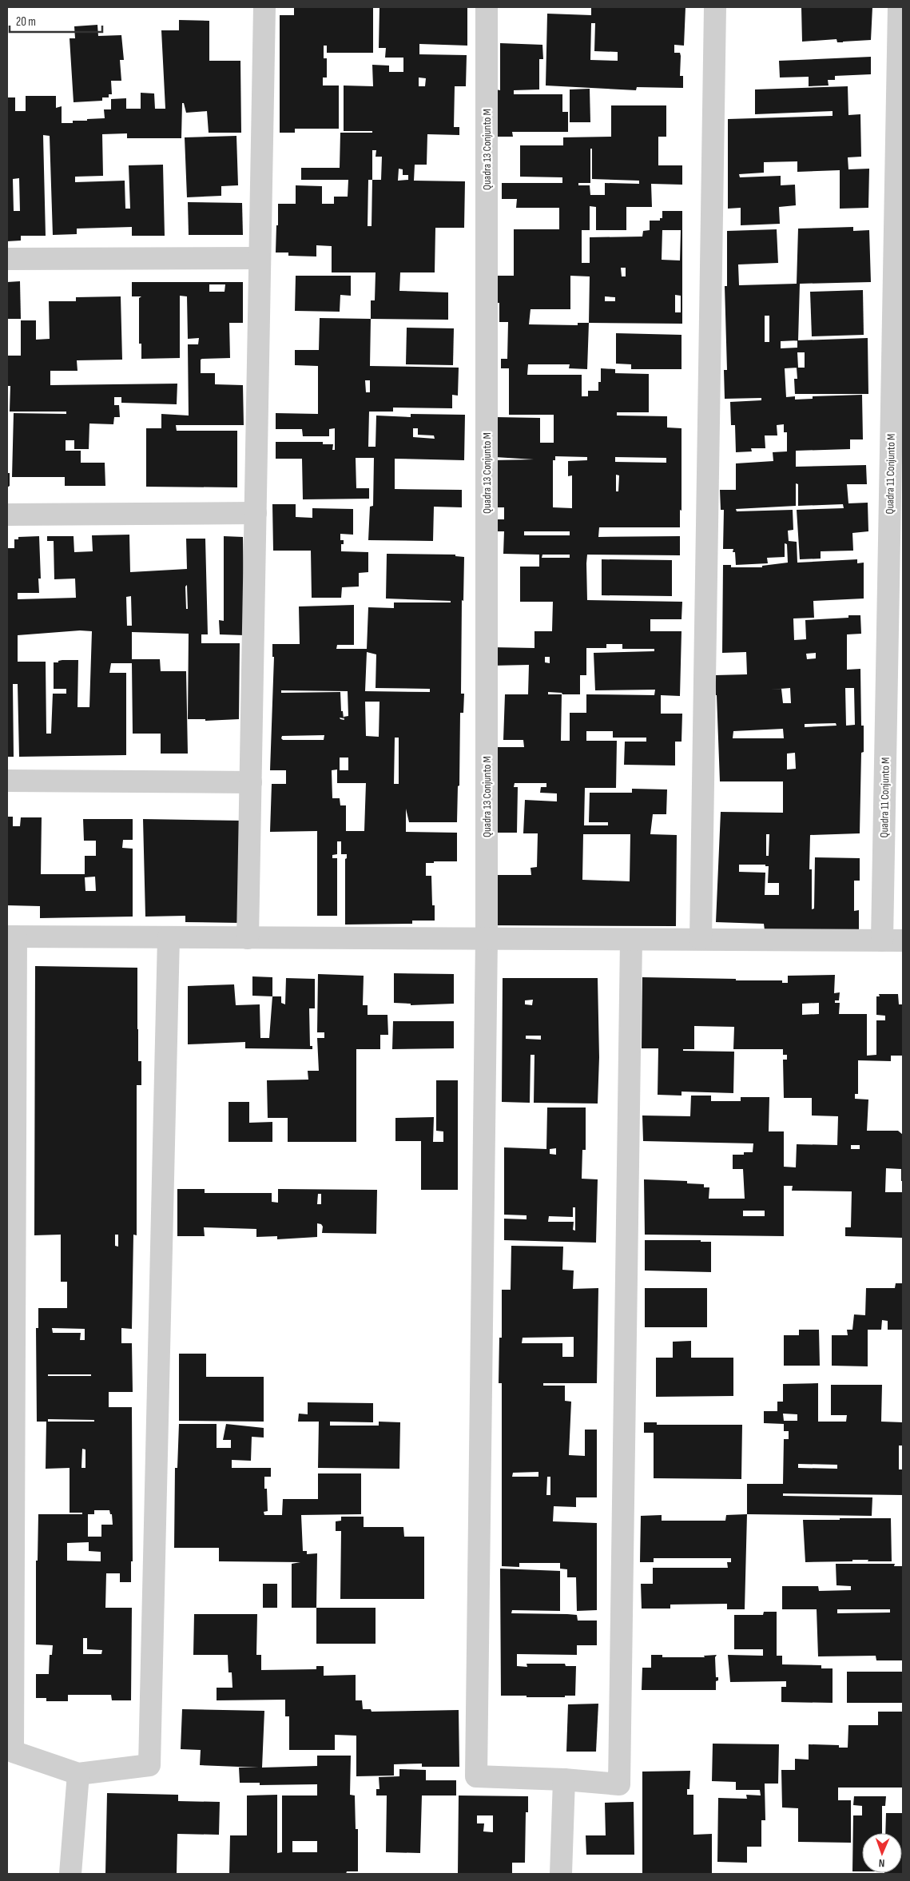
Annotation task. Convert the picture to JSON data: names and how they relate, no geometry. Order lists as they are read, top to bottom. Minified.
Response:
{"streets":{"street":["Quadra 13 Conjunto M","Quadra 11 Conjunto M"]},"scale_bar":"20 m","north":"bottom"}
